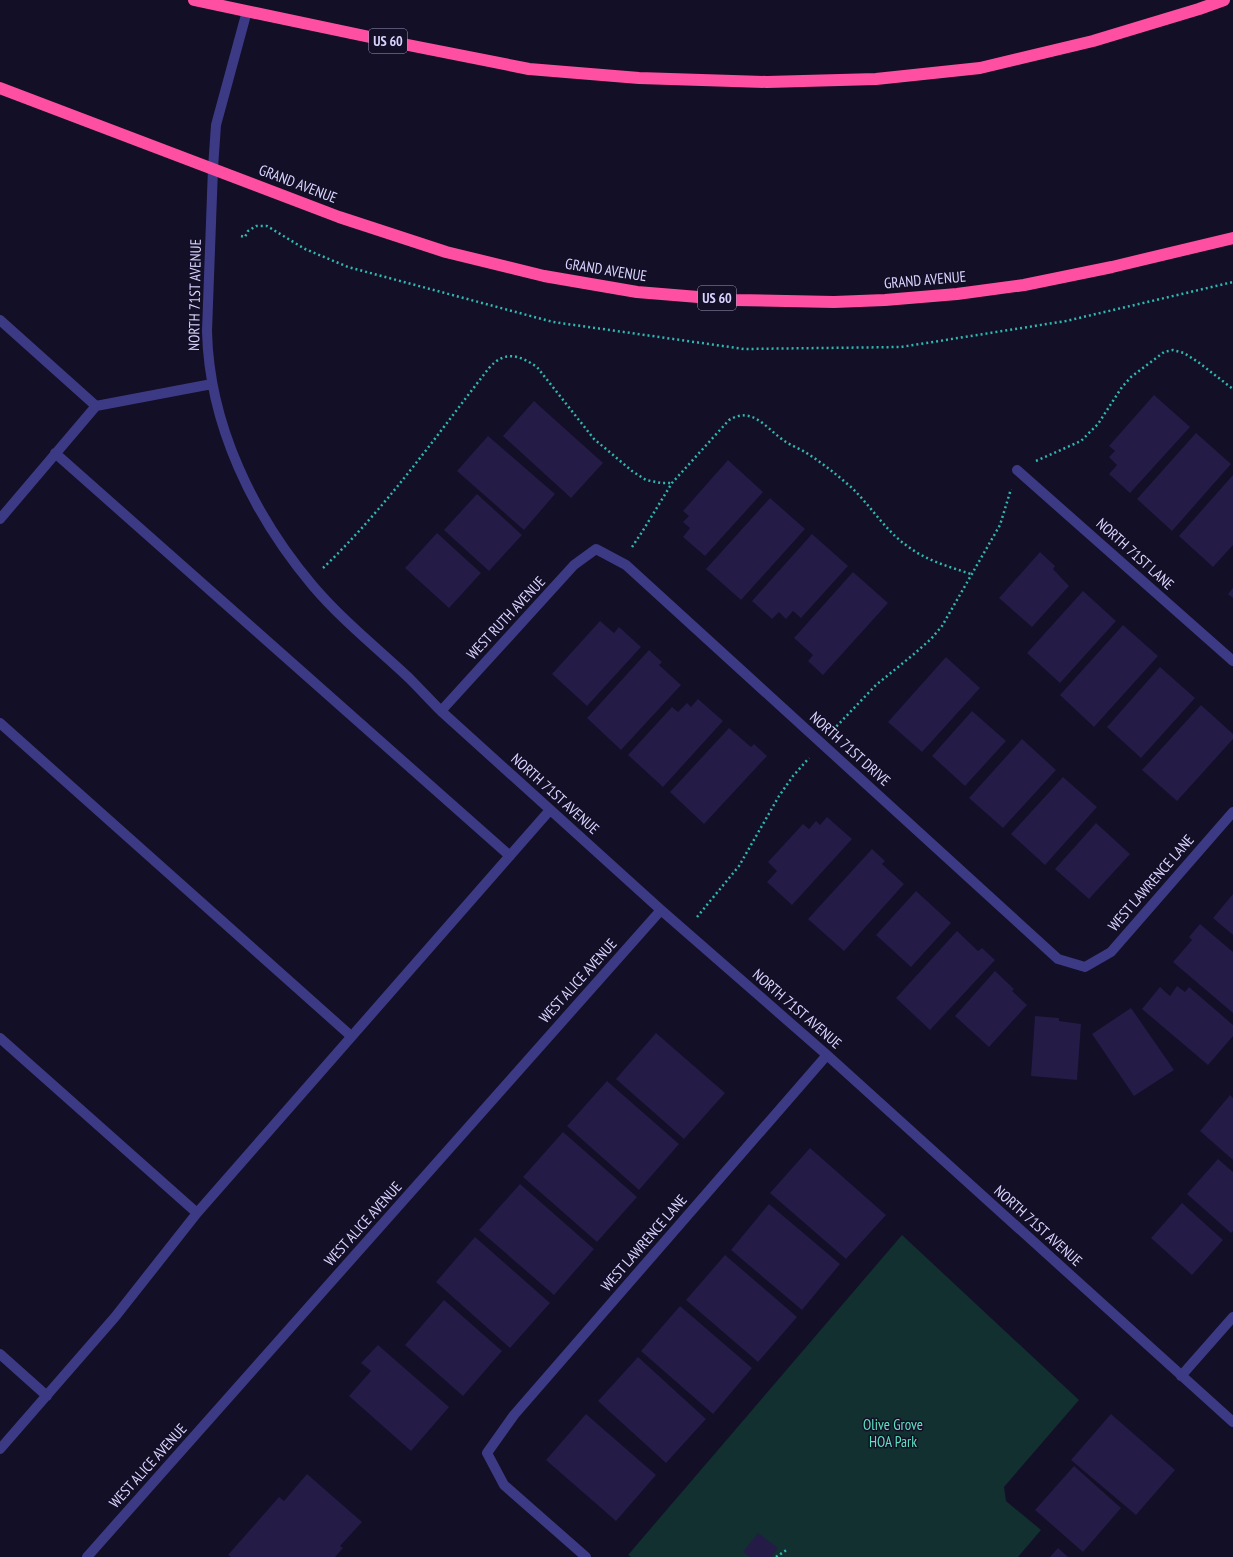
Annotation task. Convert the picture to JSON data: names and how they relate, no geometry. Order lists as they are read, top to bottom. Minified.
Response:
{"streets":{"highway":["US 60","GRAND AVENUE"],"street":["NORTH 71ST AVENUE","NORTH 71ST LANE","WEST RUTH AVENUE","NORTH 71ST DRIVE","WEST LAWRENCE LANE","WEST ALICE AVENUE"]},"crossings":[["US 60","NORTH 71ST AVENUE"],["GRAND AVENUE","NORTH 71ST AVENUE"],["NORTH 71ST AVENUE","WEST RUTH AVENUE"],["NORTH 71ST AVENUE","WEST LAWRENCE LANE"],["NORTH 71ST AVENUE","WEST ALICE AVENUE"],["WEST RUTH AVENUE","NORTH 71ST DRIVE"],["NORTH 71ST DRIVE","WEST LAWRENCE LANE"]],"parks":["Olive Grove HOA Park"]}
